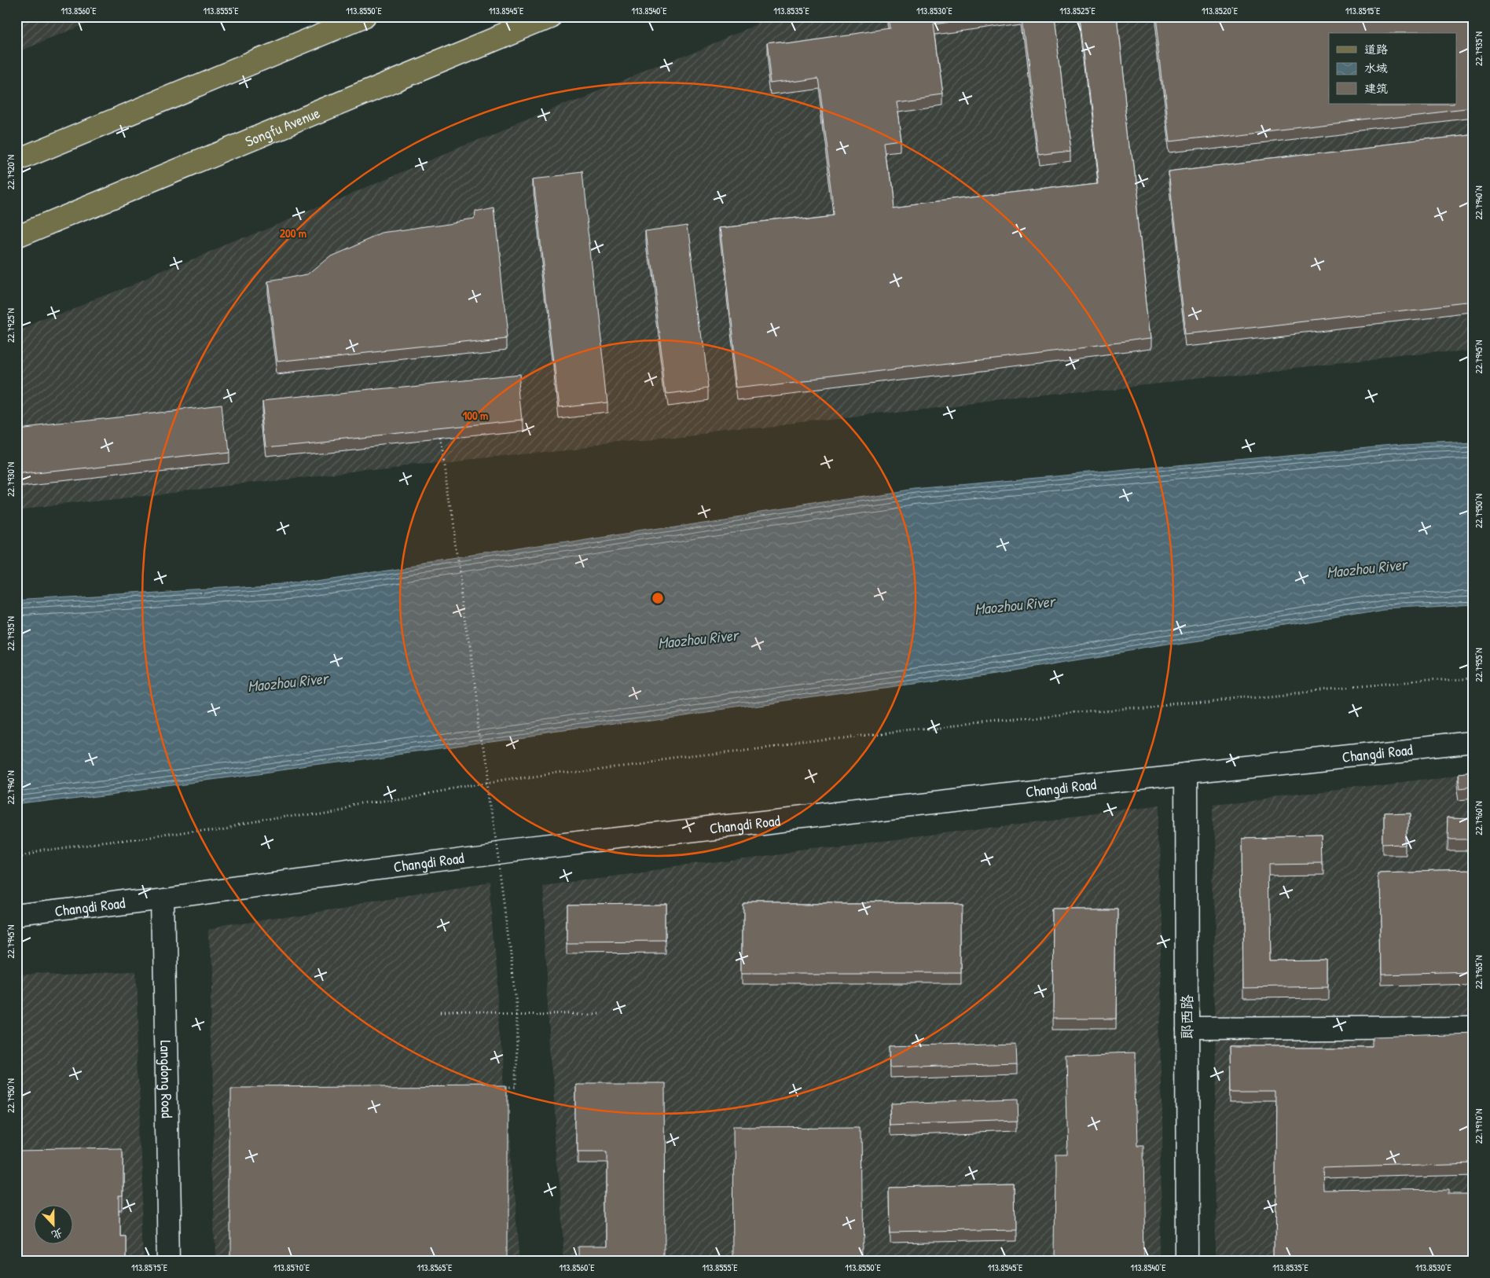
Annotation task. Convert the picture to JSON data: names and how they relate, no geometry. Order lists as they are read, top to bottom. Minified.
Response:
{"streets":{"main road":["Songfu Avenue"],"street":["Changdi Road","郎西路","Langdong Road"]},"crossings":[["Changdi Road","郎西路"],["Changdi Road","Langdong Road"]],"water":["Maozhou River"],"legend":["道路","水域","建筑"],"north":"bottom","coordinates":["113.8560°E","113.8555°E","113.8550°E","113.8545°E","113.8540°E","113.8535°E","113.8530°E","113.8525°E","113.8520°E","113.8515°E","22.7935°N","22.7920°N","22.7940°N","22.7925°N","22.7945°N","22.7930°N","22.7950°N","22.7955°N","22.7960°N","22.7965°N","22.7970°N","113.8575°E","113.8570°E","113.8565°E"],"rings":["200 m","100 m"]}
